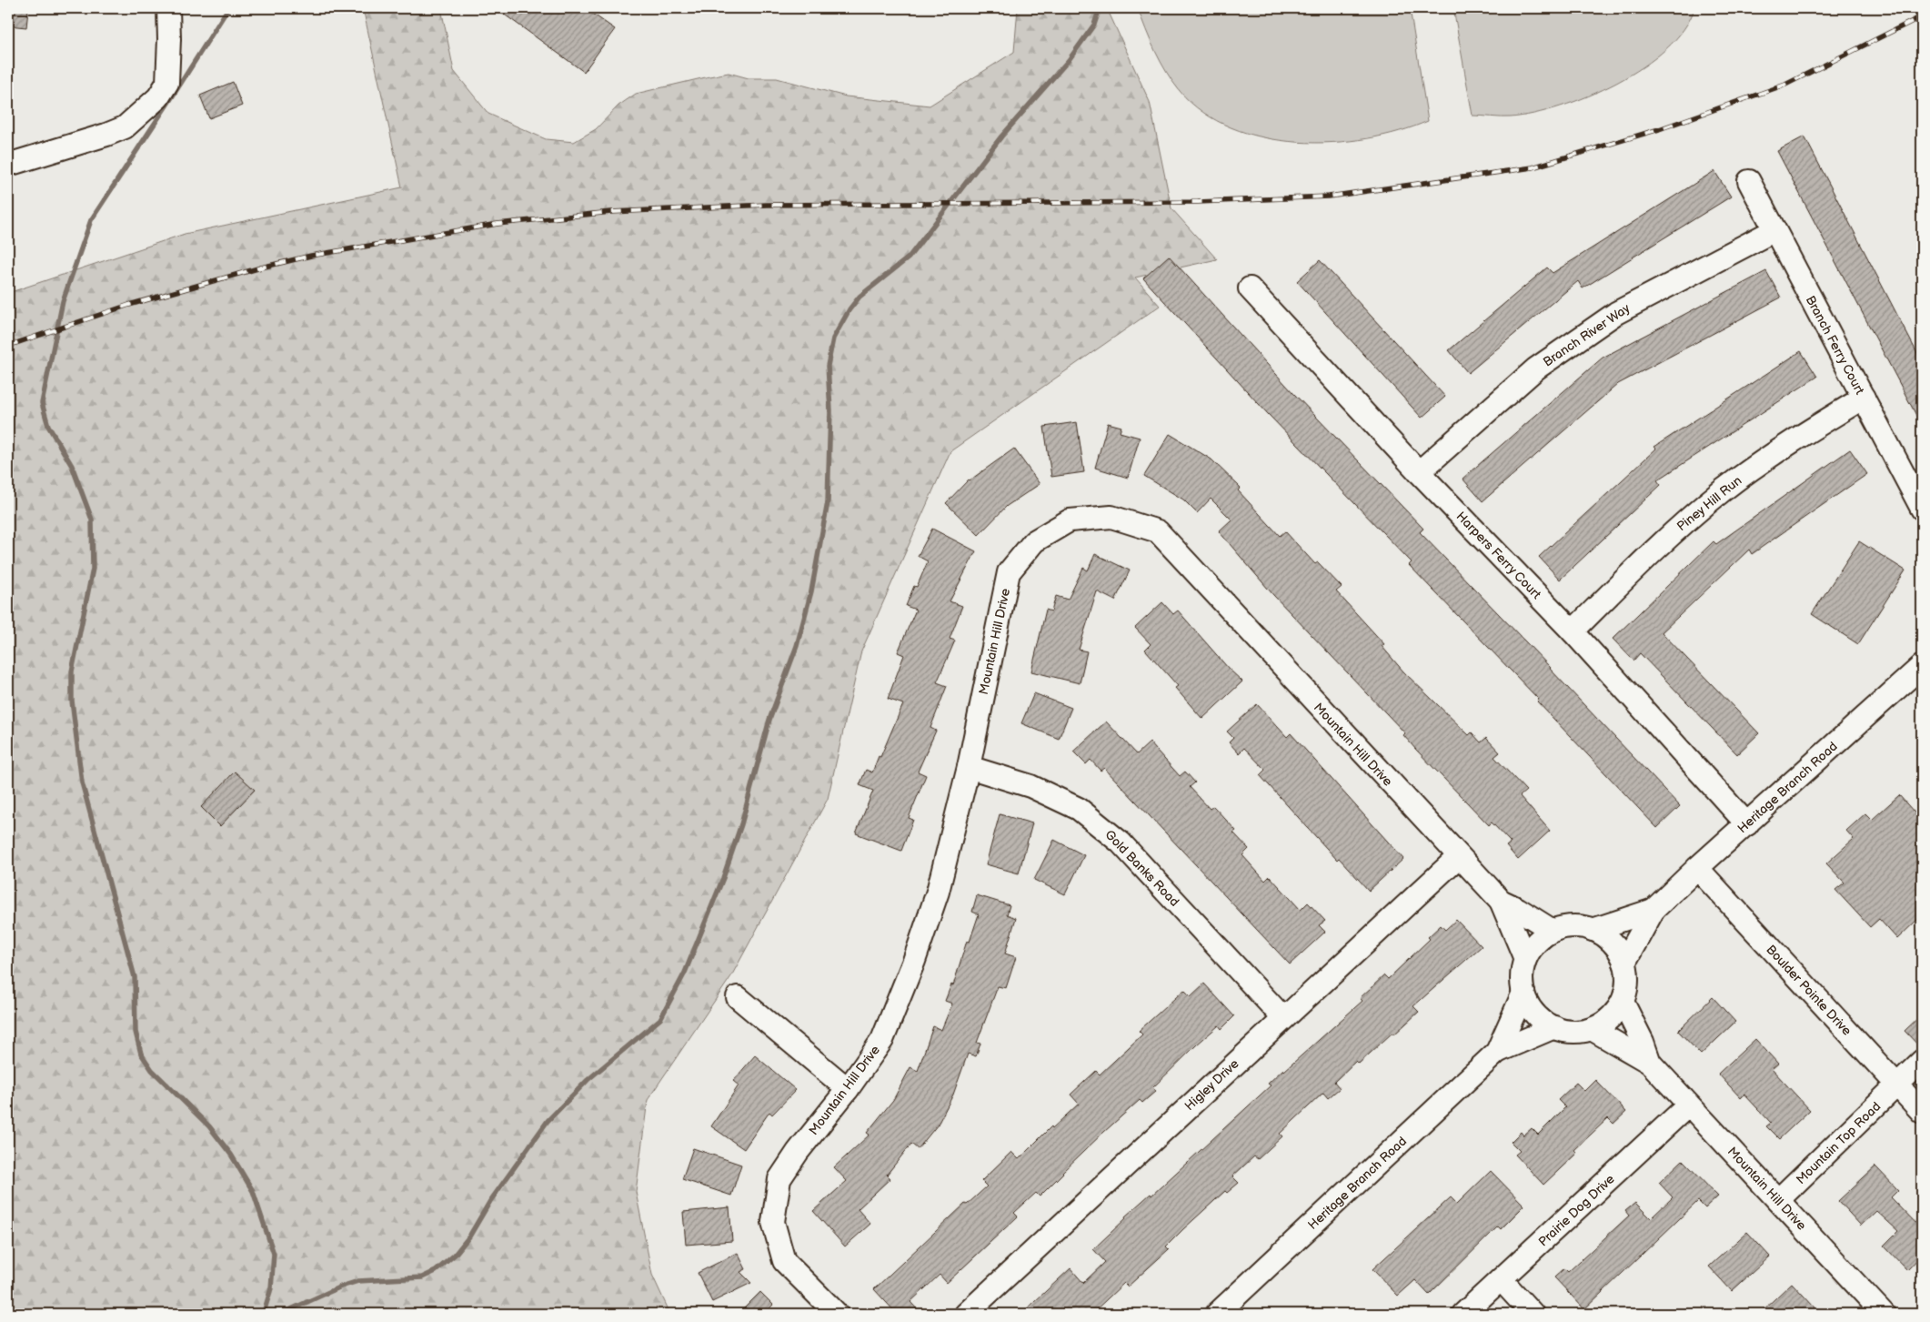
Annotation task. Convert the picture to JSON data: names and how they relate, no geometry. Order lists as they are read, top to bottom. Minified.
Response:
{"streets":{"street":["Branch River Way","Branch Ferry Court","Piney Hill Run","Harpers Ferry Court","Mountain Hill Drive","Heritage Branch Road","Gold Banks Road","Boulder Pointe Drive","Higley Drive","Mountain Top Road","Prairie Dog Drive"]},"crossings":[["Branch River Way","Branch Ferry Court"],["Branch River Way","Harpers Ferry Court"],["Branch Ferry Court","Piney Hill Run"],["Piney Hill Run","Harpers Ferry Court"],["Harpers Ferry Court","Heritage Branch Road"],["Mountain Hill Drive","Heritage Branch Road"],["Mountain Hill Drive","Gold Banks Road"],["Mountain Hill Drive","Higley Drive"],["Mountain Hill Drive","Mountain Top Road"],["Mountain Hill Drive","Prairie Dog Drive"],["Heritage Branch Road","Boulder Pointe Drive"],["Gold Banks Road","Higley Drive"],["Boulder Pointe Drive","Mountain Top Road"]]}
